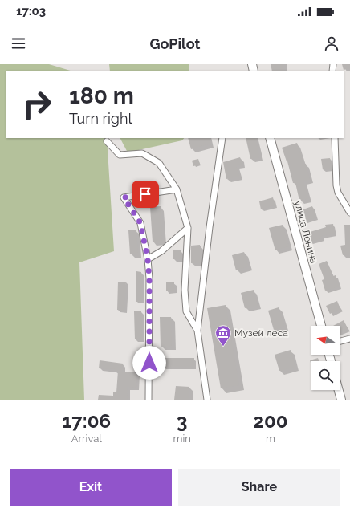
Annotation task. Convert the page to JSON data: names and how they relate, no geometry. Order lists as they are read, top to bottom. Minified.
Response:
{"streets":{"street":["улица Ленина"]},"places":{"museum":["Музей леса"]},"north":"left","page":{"status":"17:03","header":"GoPilot","turn":["180 m","Turn right"],"eta":["17:06","Arrival","3","min","200","m"],"buttons":["Exit","Share"]}}
